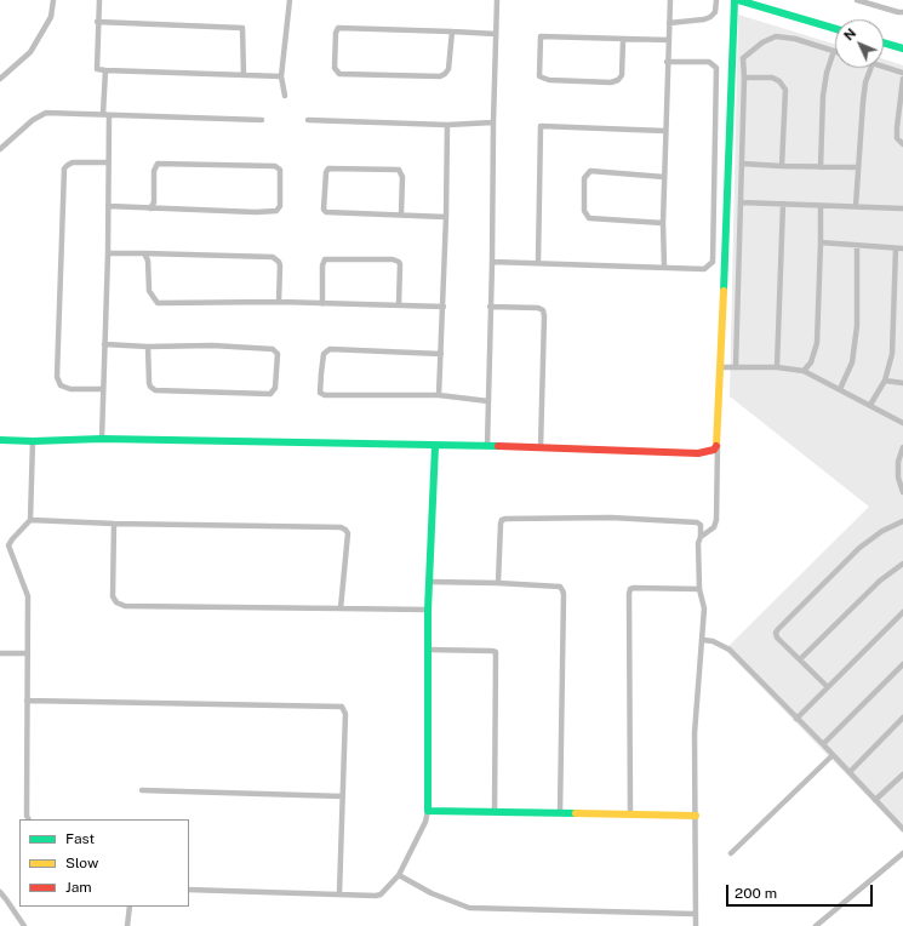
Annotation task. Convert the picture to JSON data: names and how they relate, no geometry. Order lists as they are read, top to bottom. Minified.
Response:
{"legend":["Fast","Slow","Jam"],"scale_bar":"200 m","north":"top left"}
